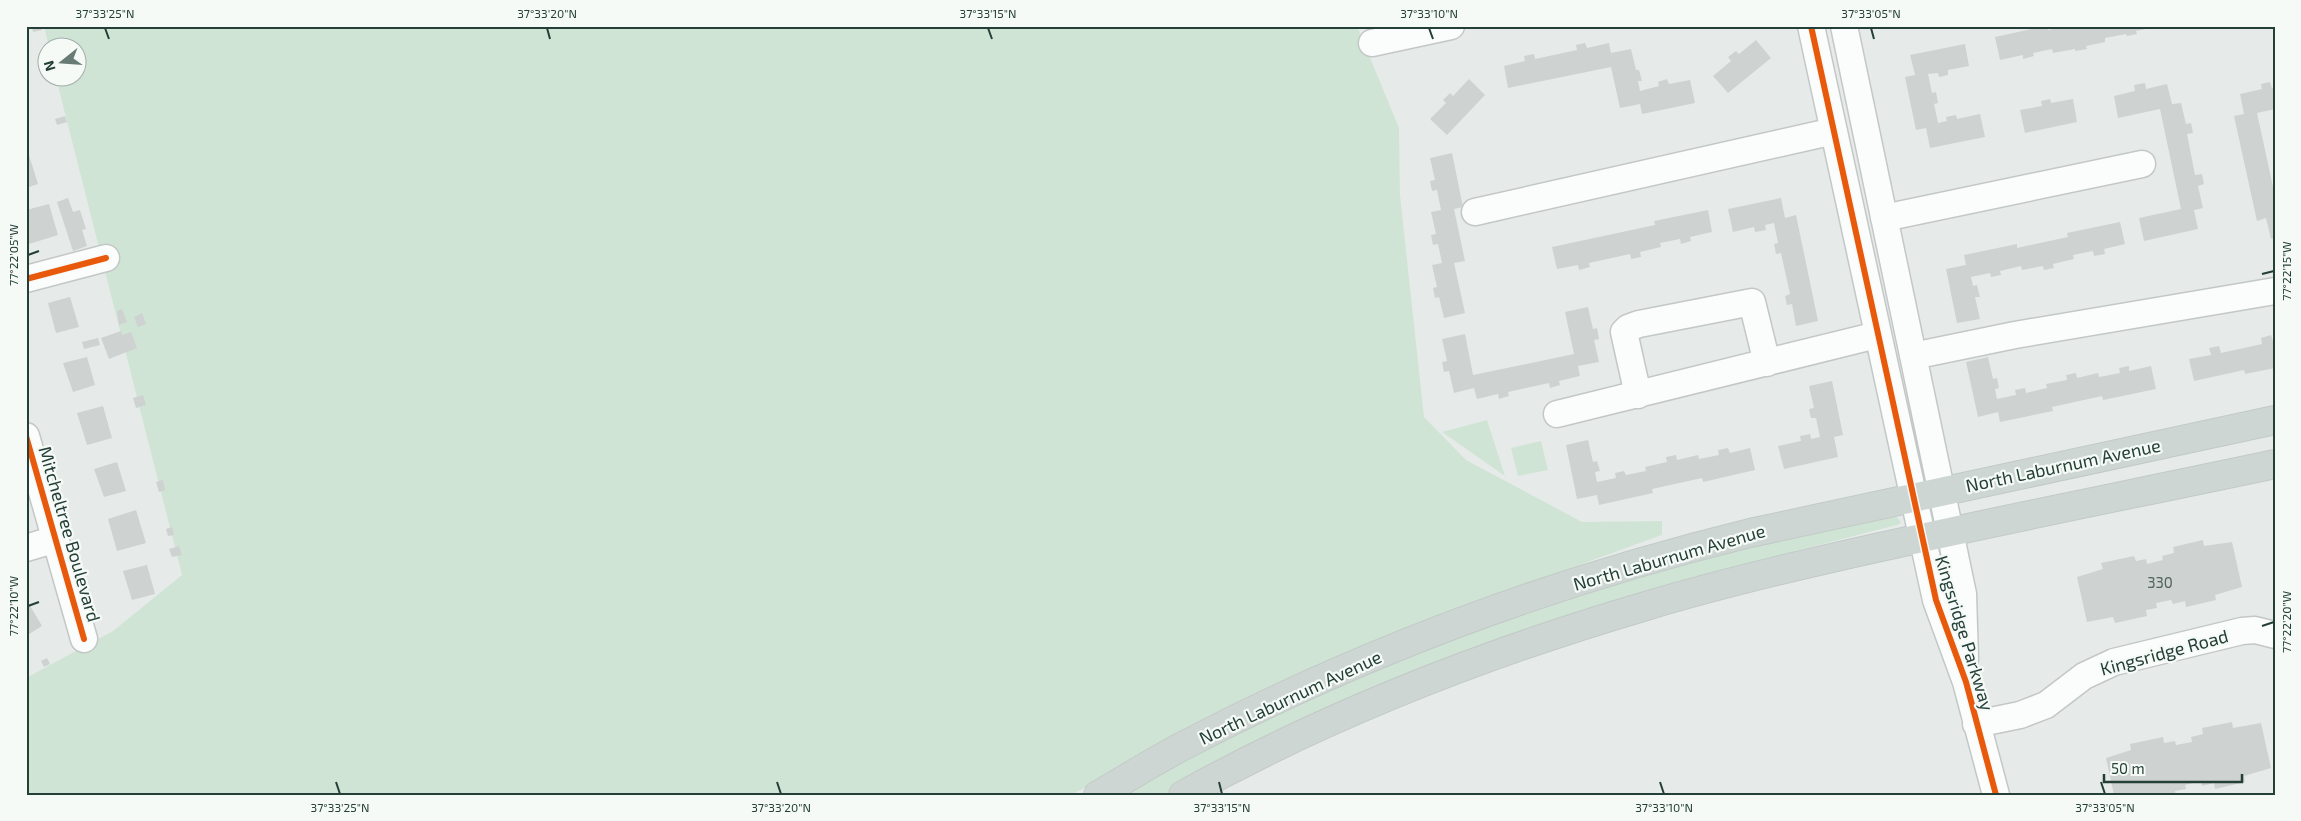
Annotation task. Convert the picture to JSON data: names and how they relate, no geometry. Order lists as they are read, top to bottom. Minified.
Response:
{"streets":{"main road":["North Laburnum Avenue"],"street":["Mitcheltree Boulevard","Kingsridge Parkway","Kingsridge Road"]},"crossings":[["North Laburnum Avenue","Kingsridge Parkway"],["Kingsridge Parkway","Kingsridge Road"]],"house_numbers":["330"],"scale_bar":"50 m","north":"left","coordinates":["37°33'25\"N","37°33'20\"N","37°33'15\"N","37°33'10\"N","37°33'05\"N","77°22'05\"W","77°22'15\"W","77°22'10\"W","77°22'20\"W"]}
